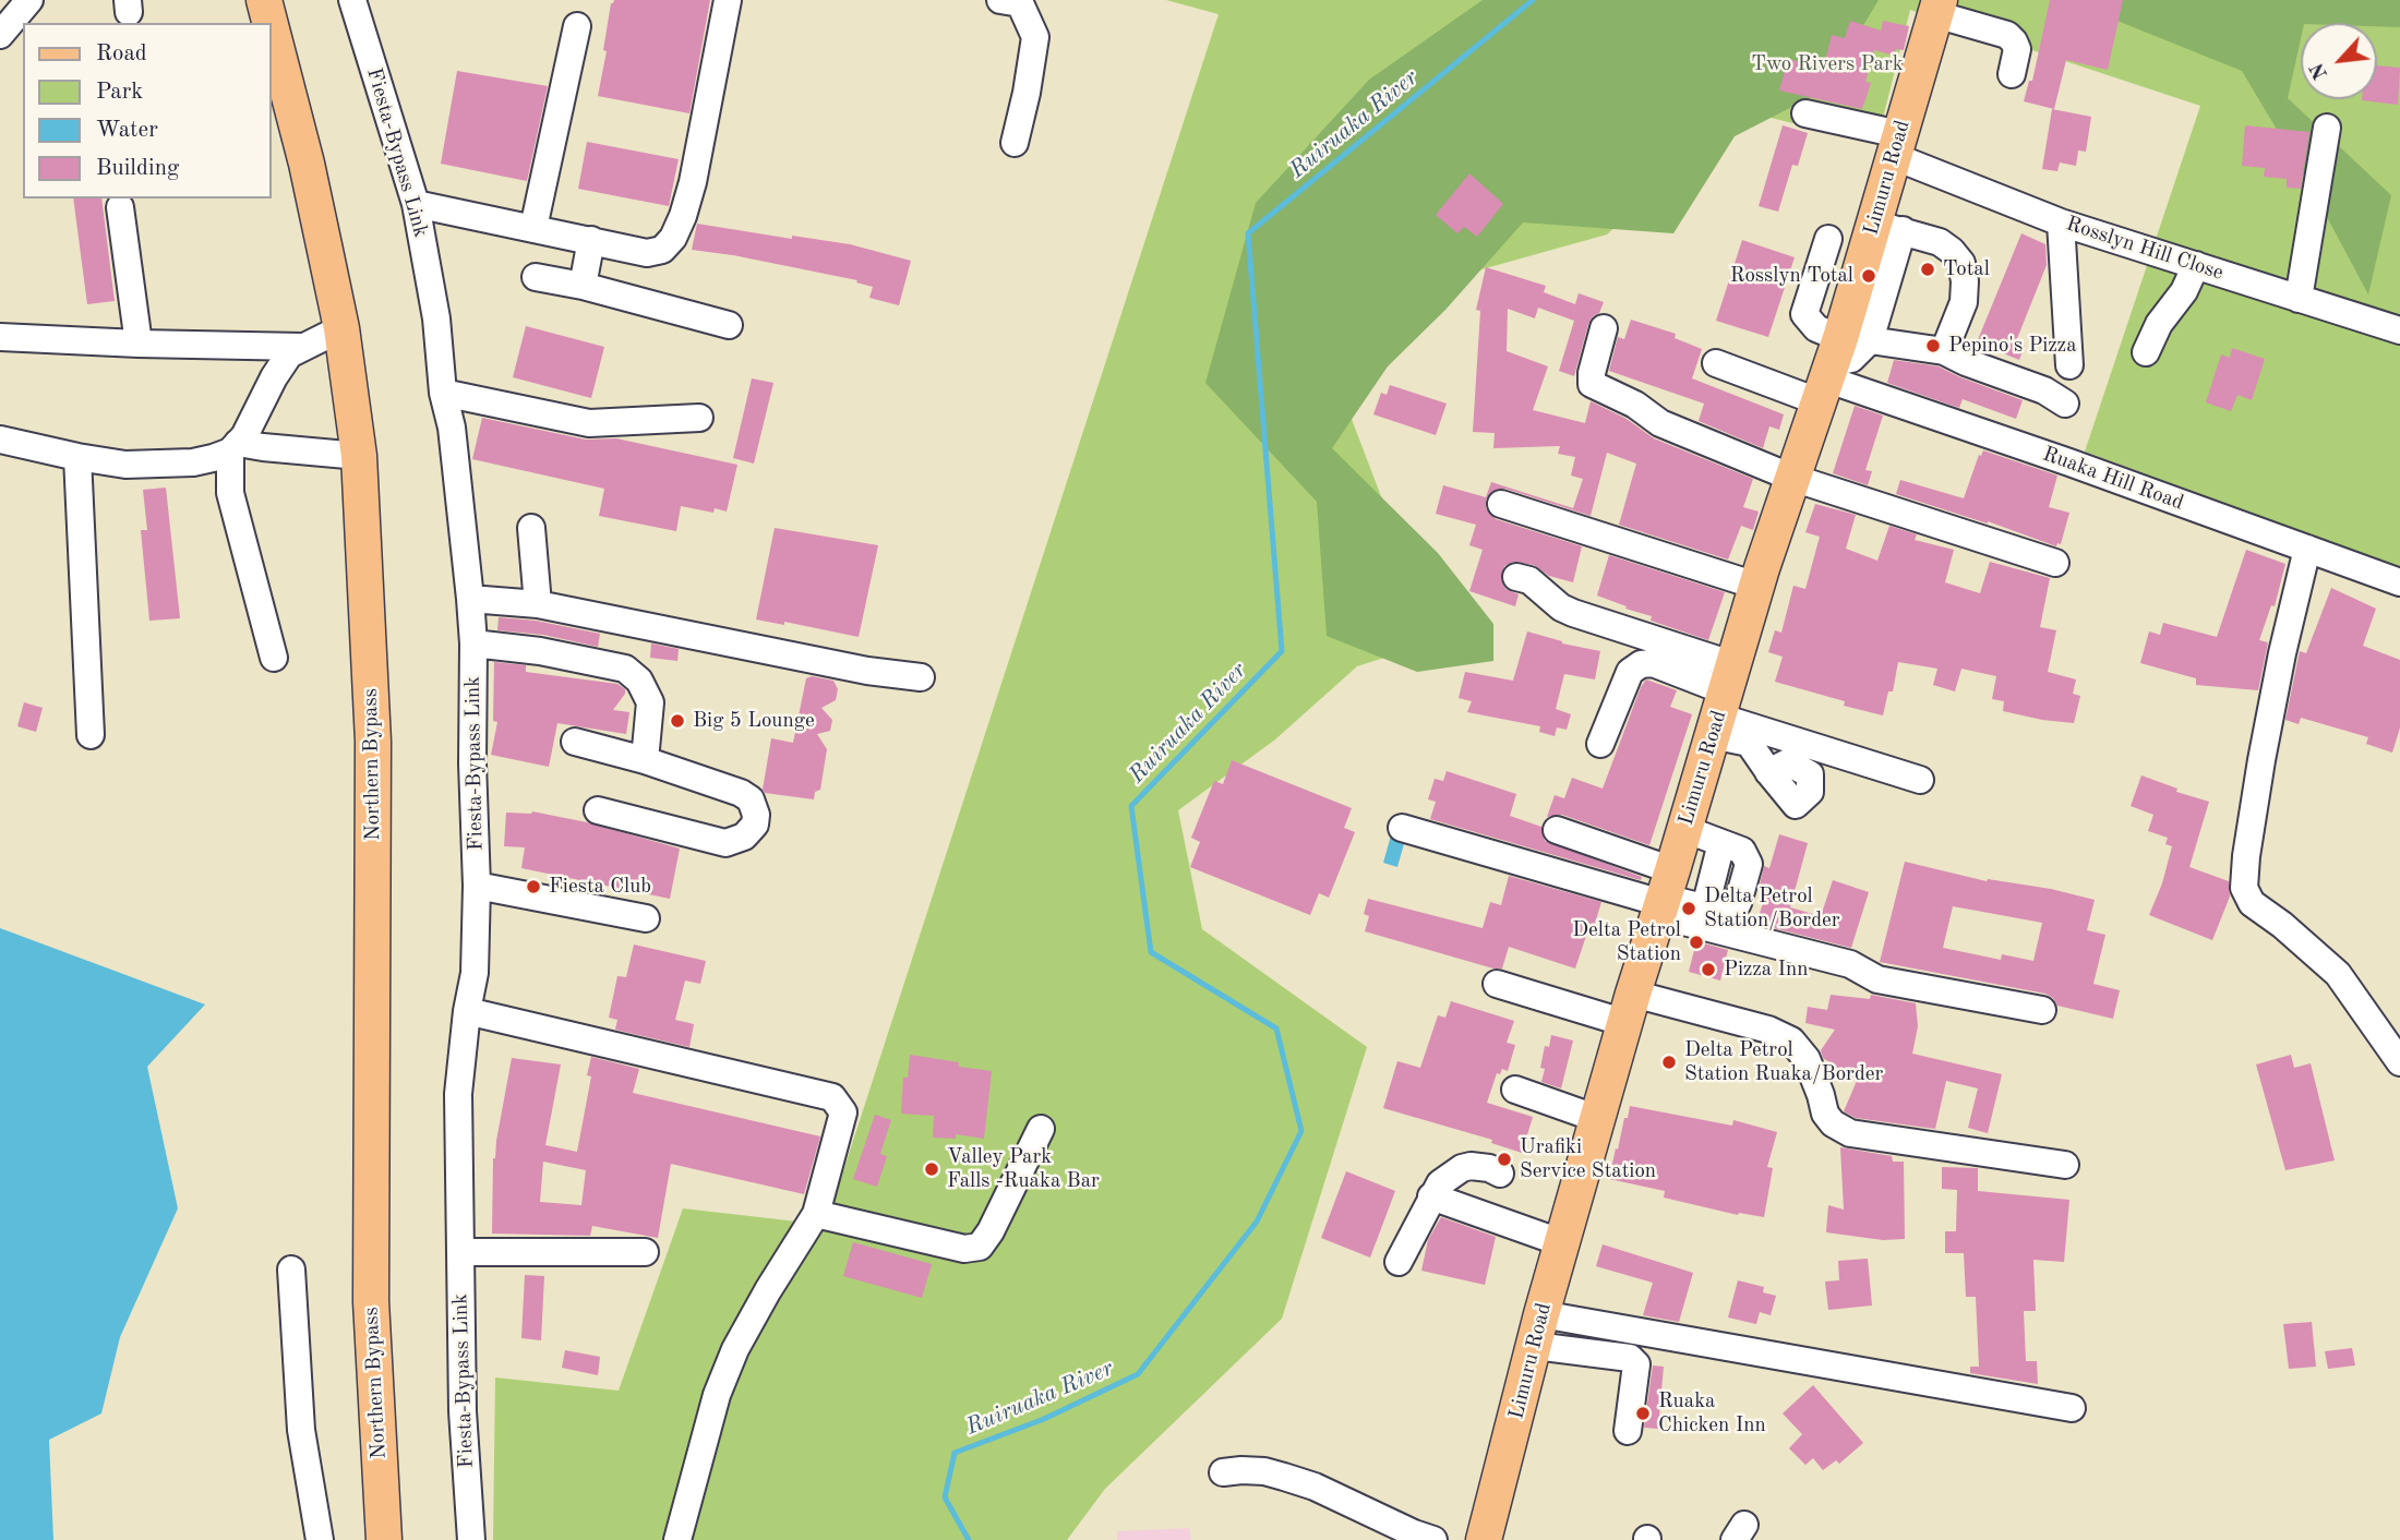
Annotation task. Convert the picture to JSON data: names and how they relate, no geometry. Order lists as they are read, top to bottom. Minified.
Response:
{"streets":{"main road":["Limuru Road","Northern Bypass"],"street":["Fiesta-Bypass Link","Rosslyn Hill Close","Ruaka Hill Road"]},"crossings":[["Limuru Road","Rosslyn Hill Close"],["Limuru Road","Ruaka Hill Road"]],"water":["Ruiruaka River"],"parks":["Two Rivers Park"],"places":["Total","Rosslyn Total","Pepino's Pizza","Big 5 Lounge","Fiesta Club","Delta Petrol Station/Border","Delta Petrol Station","Pizza Inn","Delta Petrol Station Ruaka/Border","Urafiki Service Station","Valley Park Falls -Ruaka Bar","Ruaka Chicken Inn"],"legend":["Road","Park","Water","Building"],"north":"bottom left"}
